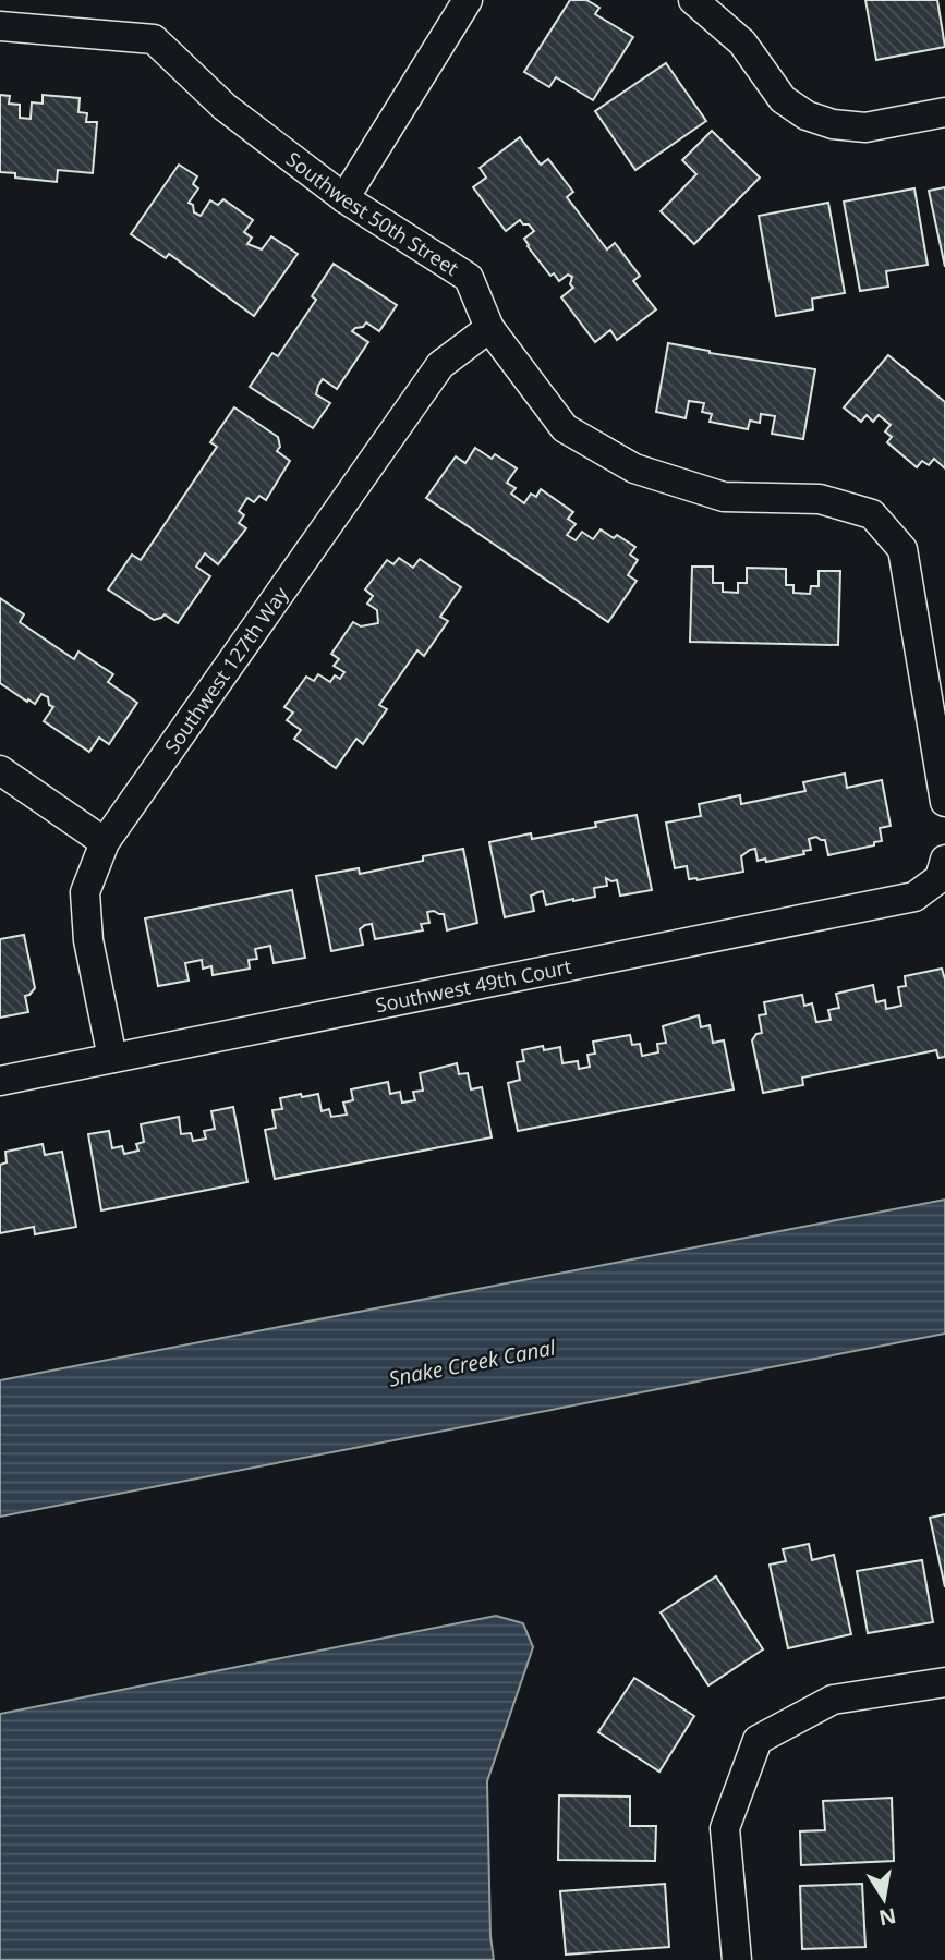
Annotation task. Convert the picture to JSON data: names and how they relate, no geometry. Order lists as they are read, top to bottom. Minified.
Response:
{"streets":{"street":["Southwest 50th Street","Southwest 127th Way","Southwest 49th Court"]},"crossings":[["Southwest 50th Street","Southwest 127th Way"],["Southwest 127th Way","Southwest 49th Court"]],"water":["Snake Creek Canal"],"north":"bottom"}
